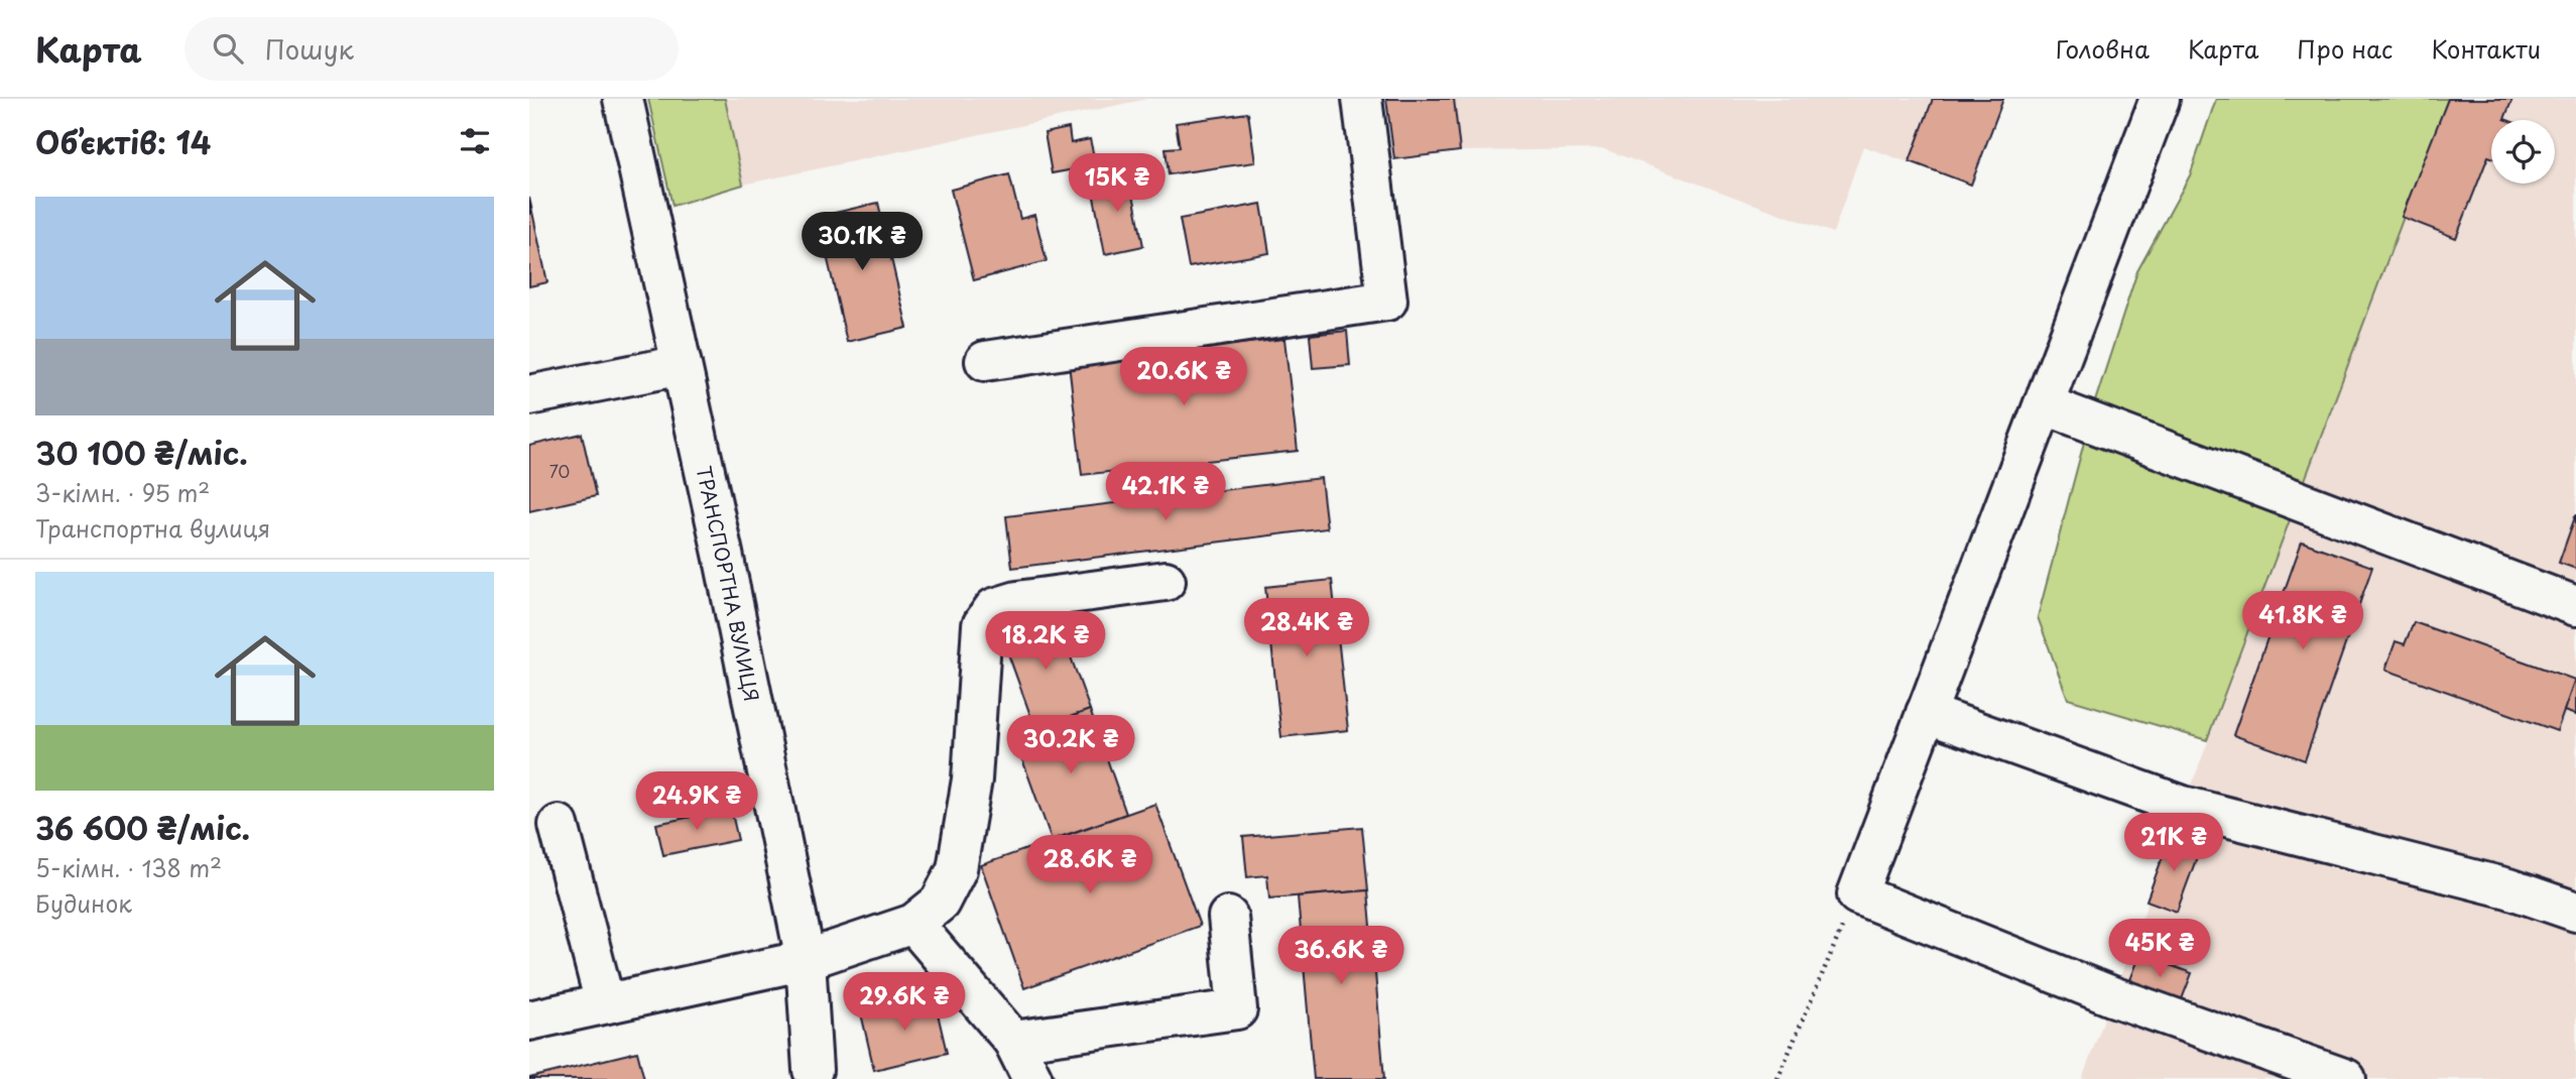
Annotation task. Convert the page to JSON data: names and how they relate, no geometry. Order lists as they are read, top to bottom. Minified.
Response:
{"streets":{"street":["ТРАНСПОРТНА ВУЛИЦЯ"]},"house_numbers":["70"],"page":{"header":"Карта","search":"Пошук","nav":["Головна","Карта","Про нас","Контакти"],"heading":"Об’єктів: 14","price":["15K ₴","30.1K ₴","20.6K ₴","42.1K ₴","41.8K ₴","28.4K ₴","18.2K ₴","30.2K ₴","24.9K ₴","21K ₴","28.6K ₴","45K ₴","36.6K ₴","29.6K ₴"],"list":[{"name":"30 100 ₴/міс.","note":"3-кімн. · 95 m² · Транспортна вулиця"},{"name":"36 600 ₴/міс.","note":"5-кімн. · 138 m² · Будинок"}]}}
